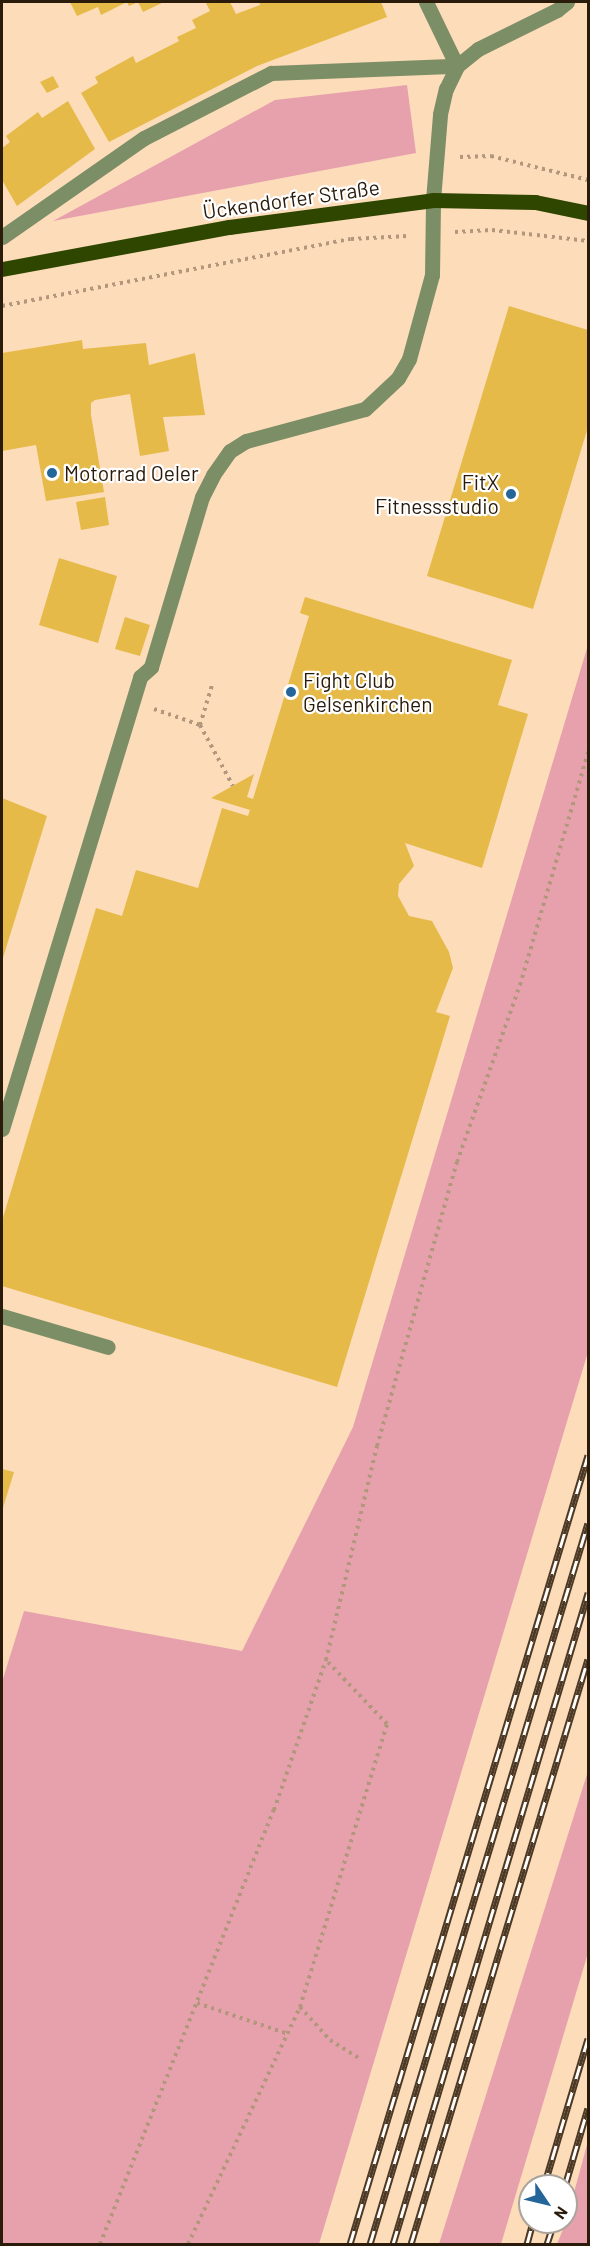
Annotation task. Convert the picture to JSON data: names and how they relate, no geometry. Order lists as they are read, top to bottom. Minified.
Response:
{"streets":{"main road":["Ückendorfer Straße"]},"places":["Motorrad Oeler","FitX Fitnessstudio","Fight Club Gelsenkirchen"],"north":"bottom right"}
